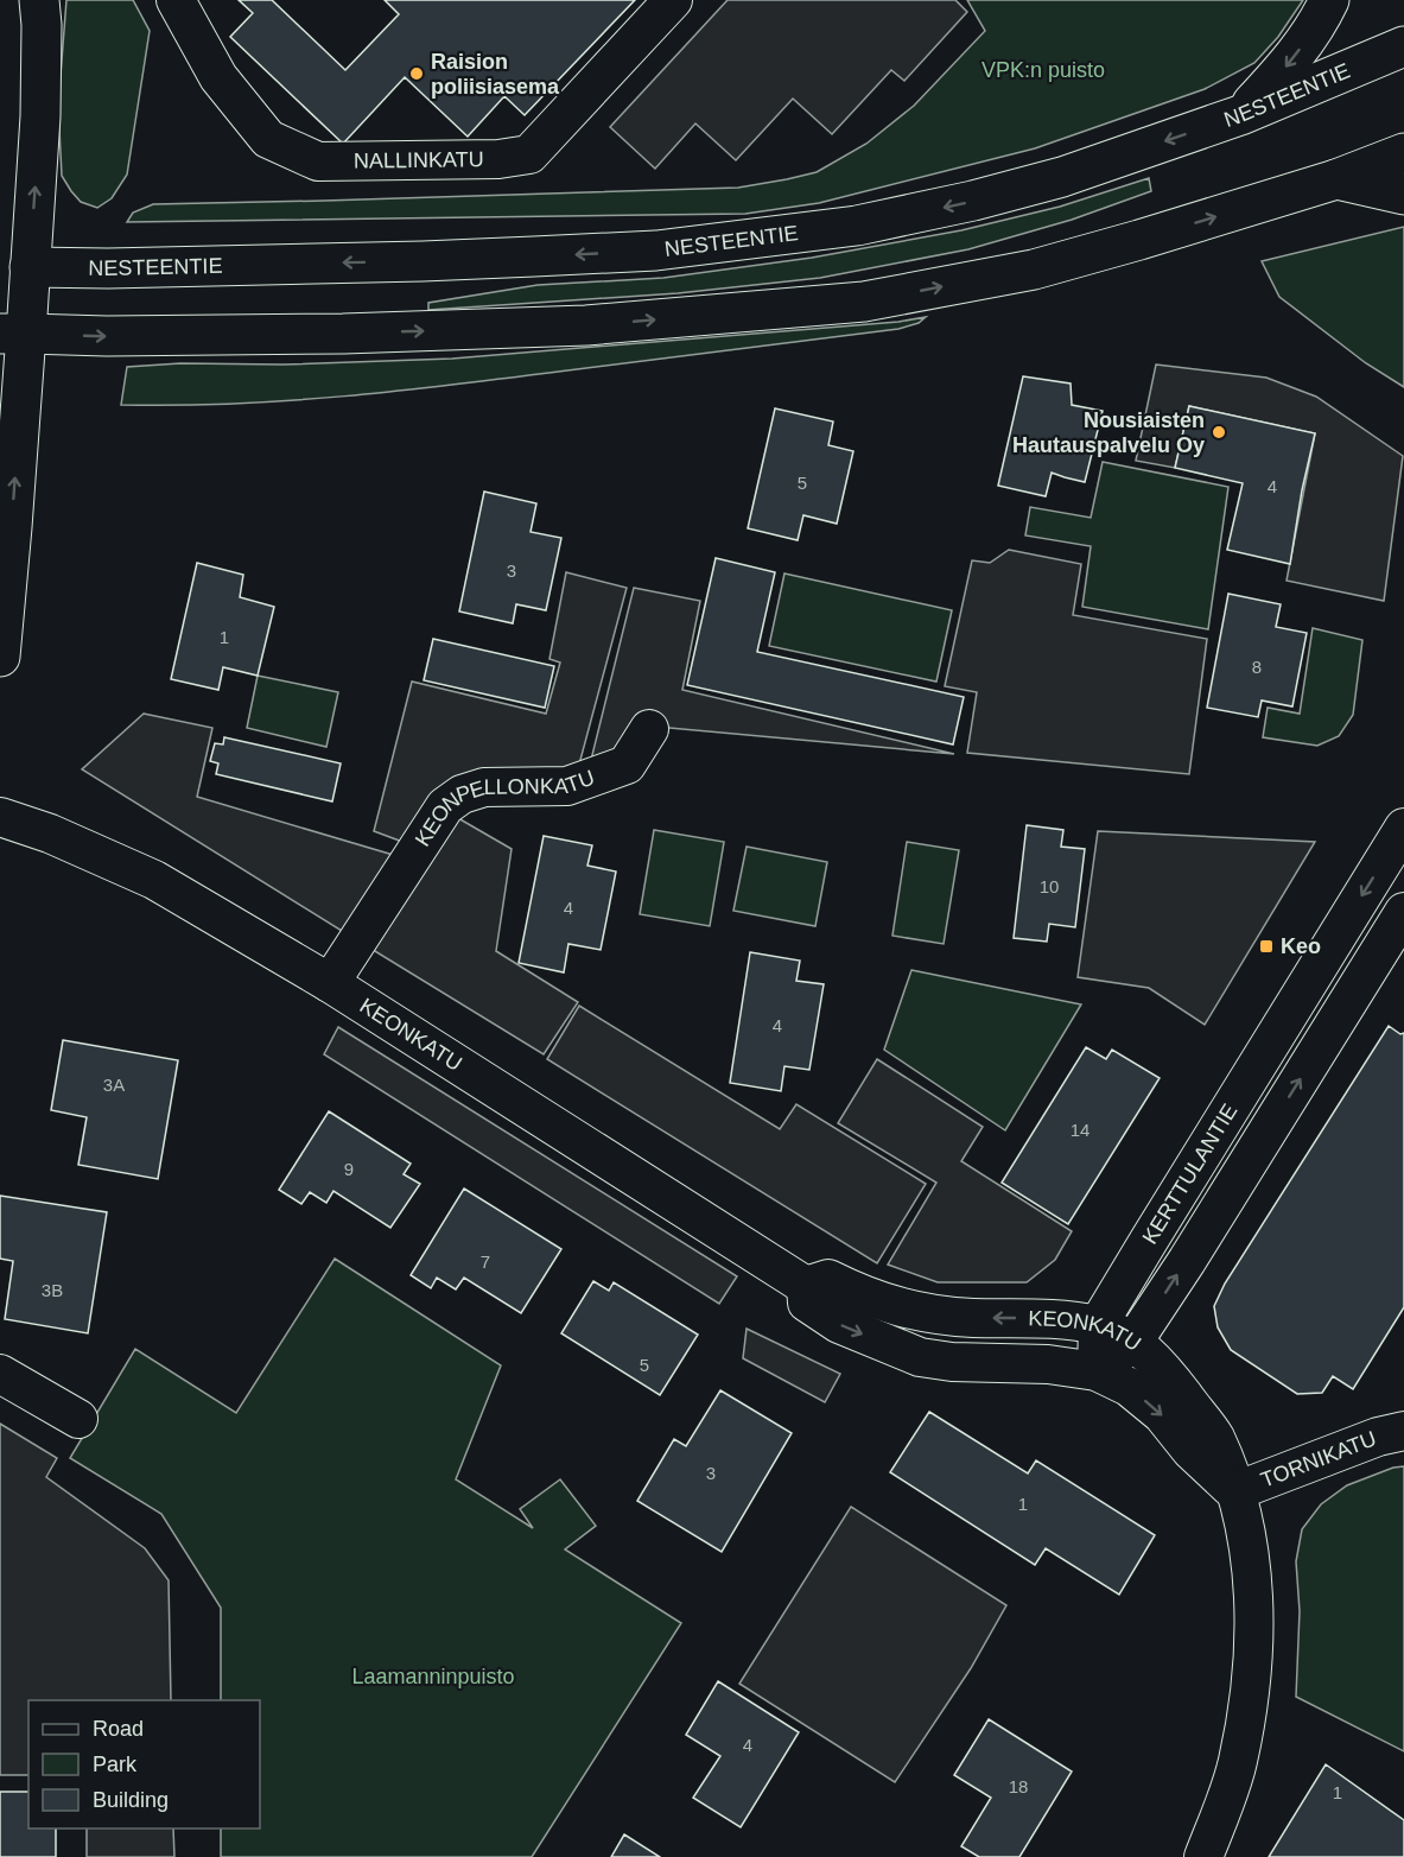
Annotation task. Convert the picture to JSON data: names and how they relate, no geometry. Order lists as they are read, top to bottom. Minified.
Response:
{"streets":{"main road":["NESTEENTIE"],"street":["NALLINKATU","KEONPELLONKATU","KEONKATU","KERTTULANTIE","TORNIKATU"]},"crossings":[["KEONPELLONKATU","KEONKATU"],["KEONKATU","KERTTULANTIE"]],"parks":["VPK:n puisto","Laamanninpuisto"],"places":{"other":["Raision poliisiasema","Nousiaisten Hautauspalvelu Oy"],"transit":["Keo"]},"house_numbers":["5","4","3","1","8","10","4","4","3A","14","9","7","3B","5","3","1","4","18","1"],"legend":["Road","Park","Building"]}
